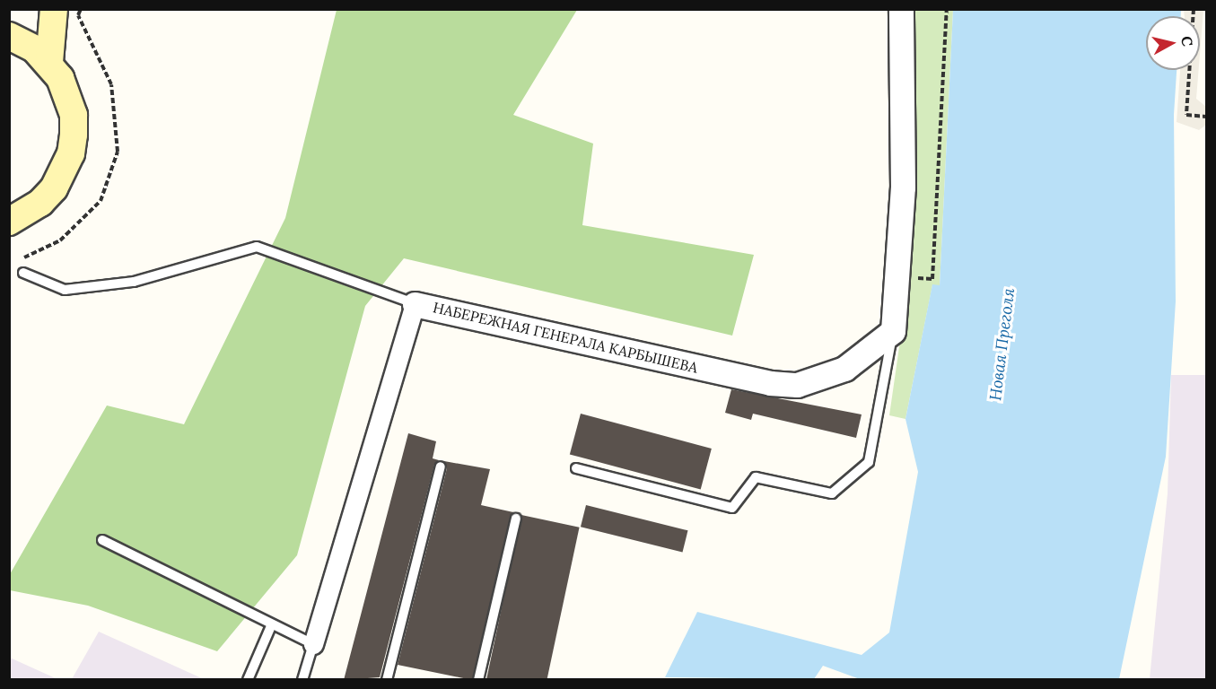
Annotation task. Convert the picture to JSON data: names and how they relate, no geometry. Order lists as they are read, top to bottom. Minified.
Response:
{"streets":{"street":["НАБЕРЕЖНАЯ ГЕНЕРАЛА КАРБЫШЕВА"]},"water":["Новая Преголя"],"north":"right"}
